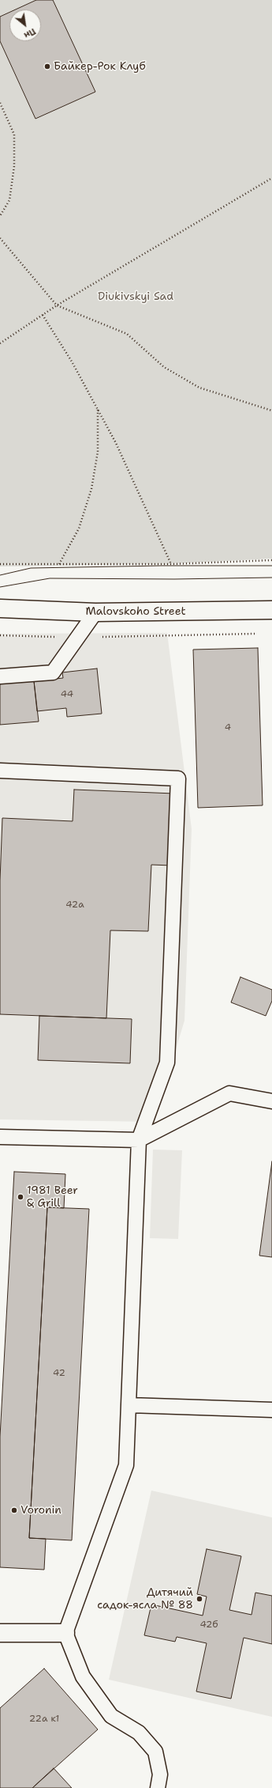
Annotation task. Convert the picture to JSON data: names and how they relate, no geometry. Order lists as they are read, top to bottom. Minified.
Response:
{"streets":{"street":["Malovskoho Street"]},"parks":["Diukivskyi Sad"],"places":["Байкер-Рок Клуб","1981 Beer & Grill","Voronin","Дитячий садок-ясла № 88"],"house_numbers":["44","4","42а","42","42б","22а к1"],"north":"bottom right"}
